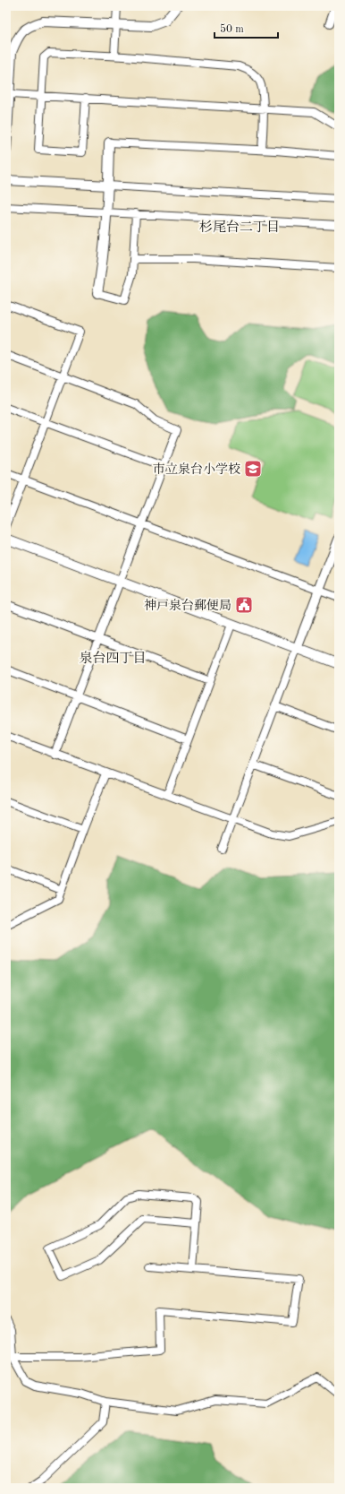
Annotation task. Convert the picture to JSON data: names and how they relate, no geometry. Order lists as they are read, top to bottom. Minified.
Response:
{"districts":["杉尾台二丁目","泉台四丁目"],"places":{"school or university":["市立泉台小学校"],"public building":["神戸泉台郵便局"]},"scale_bar":"50 m"}
